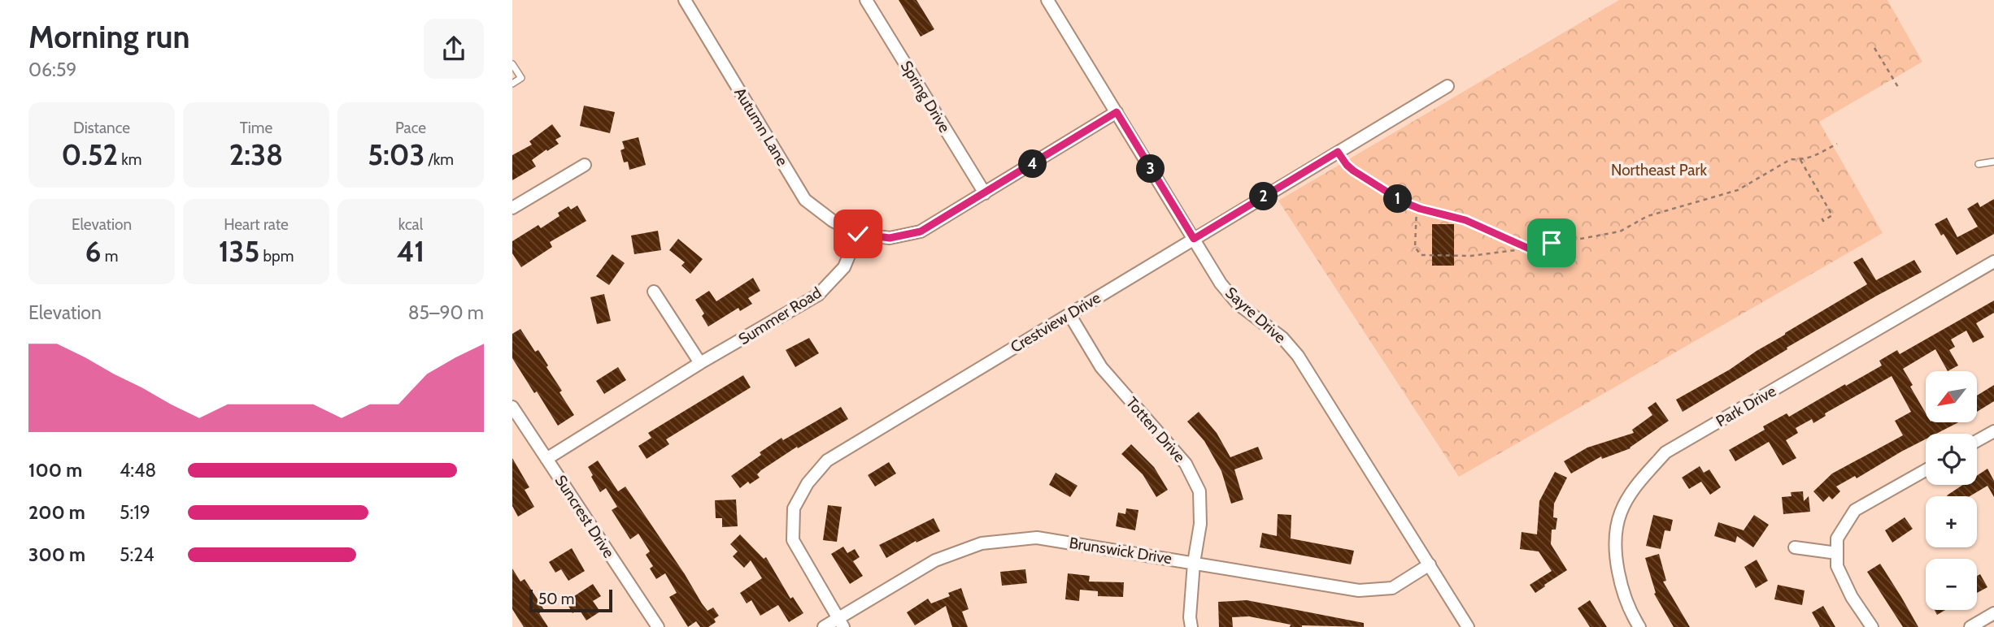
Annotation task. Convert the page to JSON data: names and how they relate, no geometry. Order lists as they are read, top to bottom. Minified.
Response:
{"streets":{"street":["Spring Drive","Autumn Lane","Sayre Drive","Summer Road","Crestview Drive","Park Drive","Totten Drive","Suncrest Drive","Brunswick Drive"]},"crossings":[["Autumn Lane","Summer Road"],["Sayre Drive","Crestview Drive"],["Sayre Drive","Brunswick Drive"],["Summer Road","Suncrest Drive"],["Crestview Drive","Totten Drive"],["Crestview Drive","Brunswick Drive"],["Totten Drive","Brunswick Drive"]],"parks":["Northeast Park"],"scale_bar":"50 m","north":"bottom left","page":{"heading":["Morning run","06:59"],"stats":[["Distance","0.52 km"],["Time","2:38"],["Pace","5:03 /km"],["Elevation","6 m"],["Heart rate","135 bpm"],["kcal","41"]],"pins":["4","3","2","1"],"chart":["Elevation","85–90 m"],"map_buttons":["+","−"],"list":[{"name":"100 m","note":"4:48"},{"name":"200 m","note":"5:19"},{"name":"300 m","note":"5:24"}],"scale":"50 m"}}
